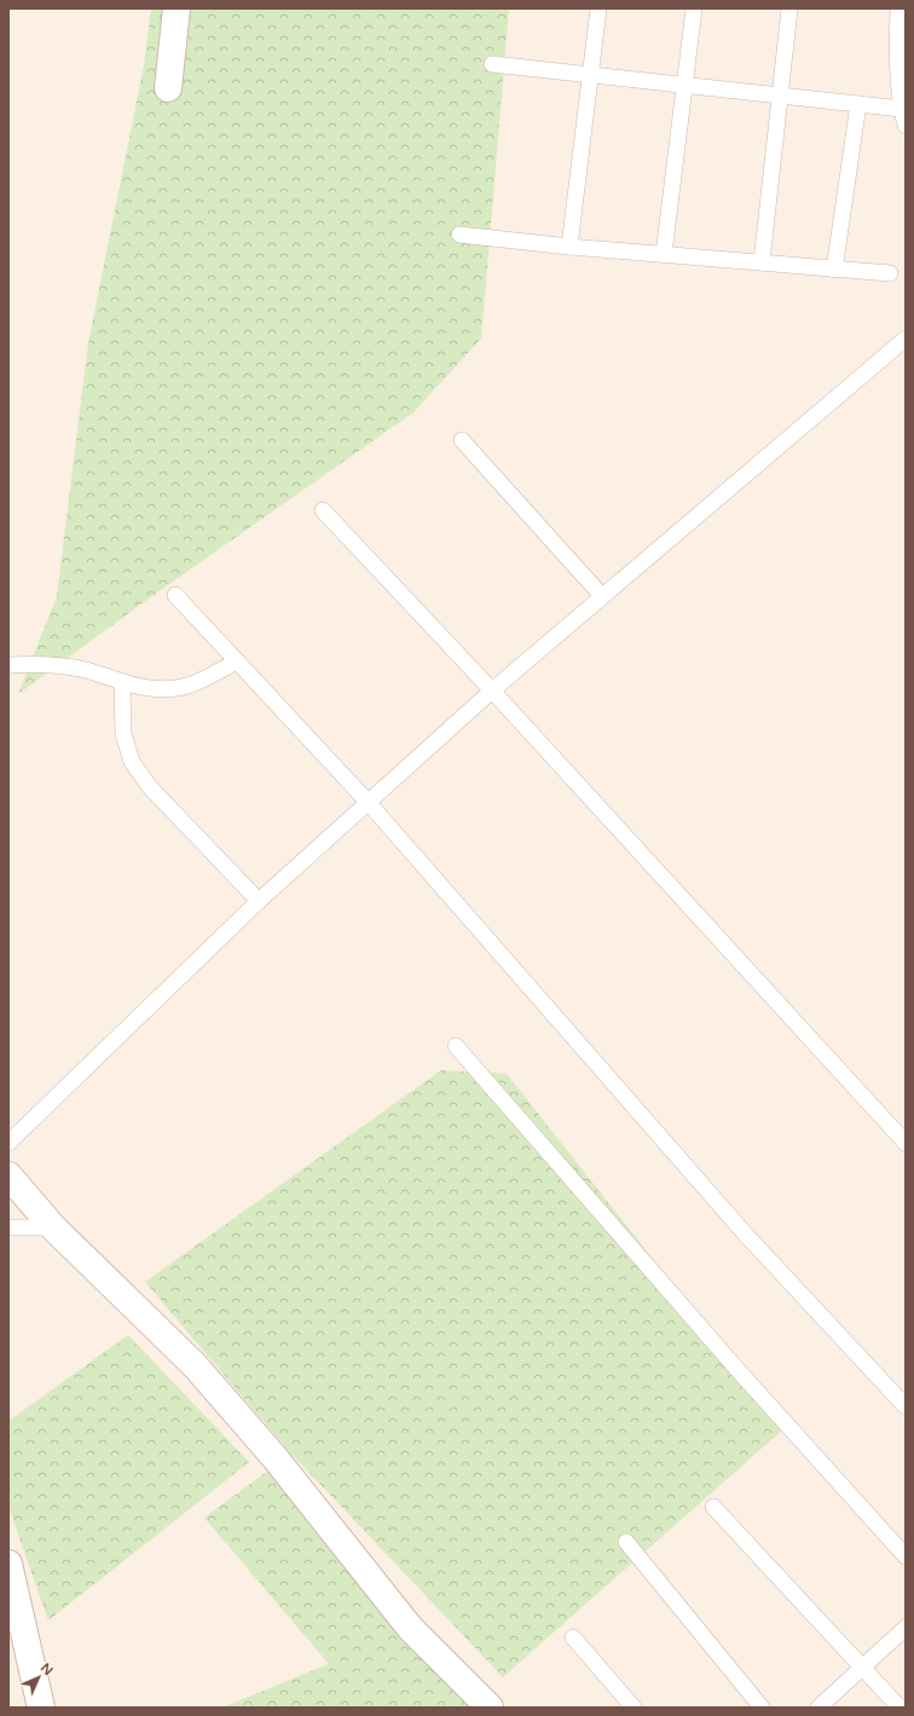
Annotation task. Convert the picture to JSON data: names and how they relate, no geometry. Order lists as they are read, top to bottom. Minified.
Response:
{"north":"top right"}
